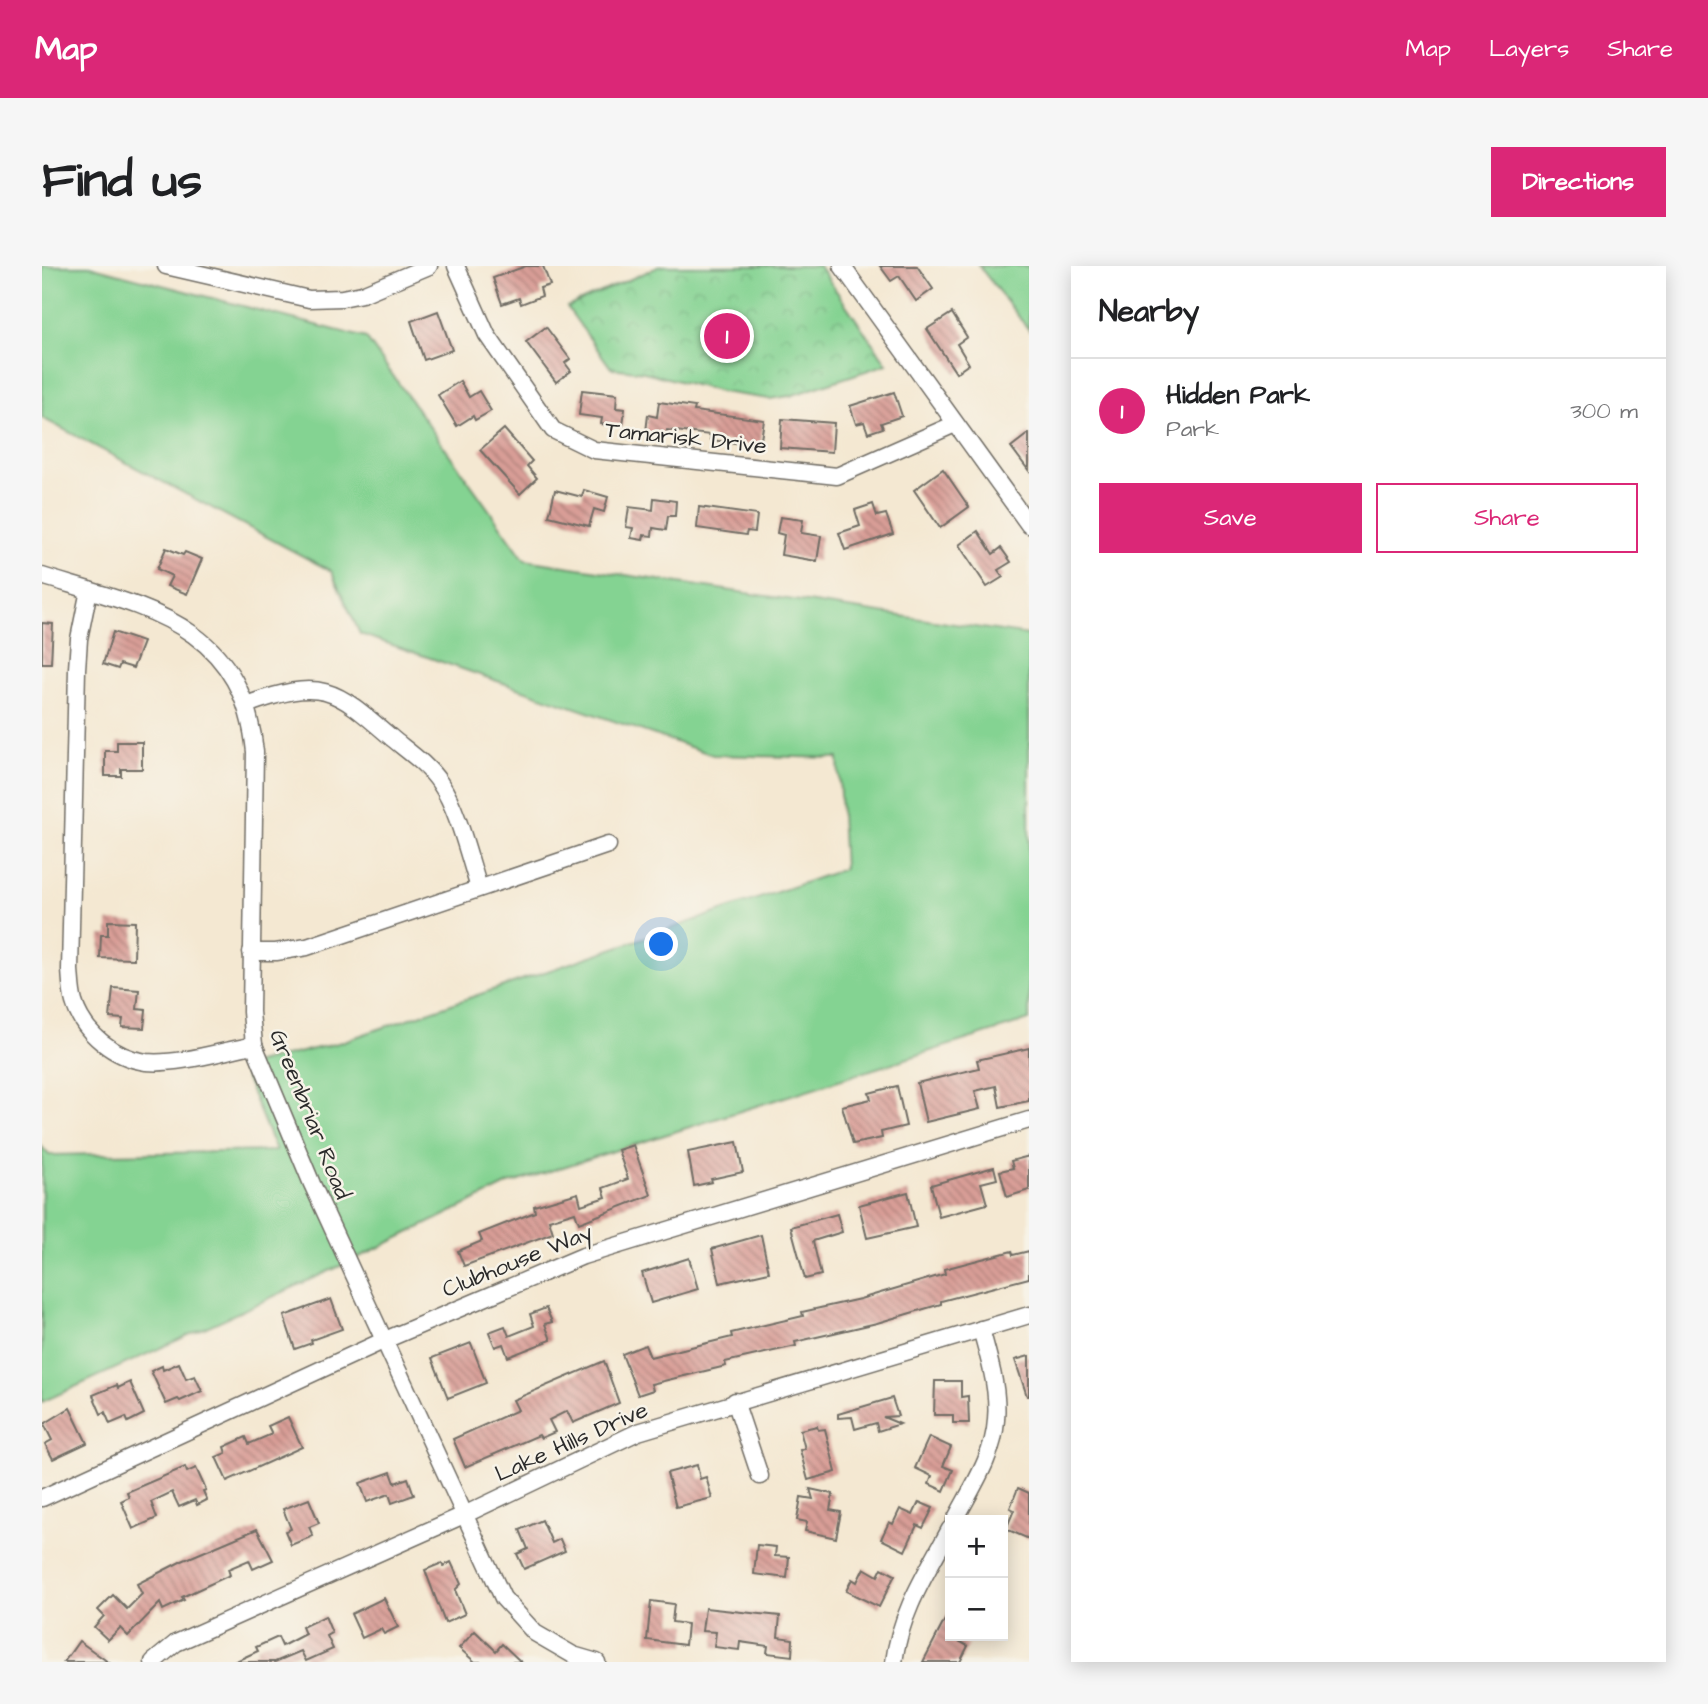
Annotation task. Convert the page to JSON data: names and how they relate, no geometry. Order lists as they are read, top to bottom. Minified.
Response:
{"streets":{"street":["Tamarisk Drive","Greenbriar Road","Clubhouse Way","Lake Hills Drive"]},"crossings":[["Greenbriar Road","Clubhouse Way"],["Greenbriar Road","Lake Hills Drive"]],"page":{"header":"Map","nav":["Map","Layers","Share"],"buttons":["Directions",["Save","Share"]],"title":"Find us","heading":"Nearby","pins":"1","list":[{"mark":"1","name":"Hidden Park","note":"Park","value":"300 m"}],"map_buttons":["+","−"]}}
